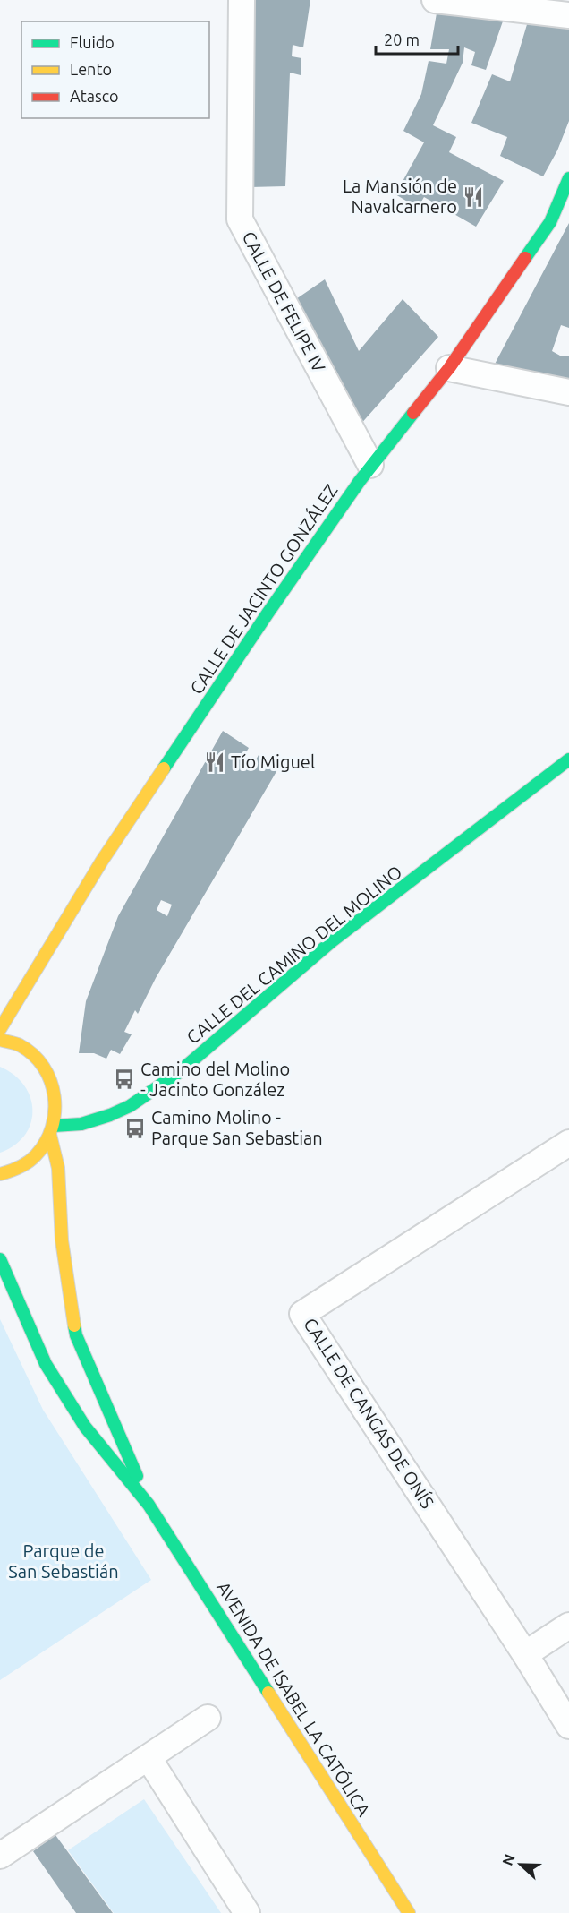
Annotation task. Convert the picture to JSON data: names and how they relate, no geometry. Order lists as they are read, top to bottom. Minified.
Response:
{"streets":{"street":["CALLE DE FELIPE IV","CALLE DE JACINTO GONZÁLEZ","CALLE DEL CAMINO DEL MOLINO","CALLE DE CANGAS DE ONÍS","AVENIDA DE ISABEL LA CATÓLICA"]},"crossings":[["CALLE DE FELIPE IV","CALLE DE JACINTO GONZÁLEZ"],["CALLE DEL CAMINO DEL MOLINO","AVENIDA DE ISABEL LA CATÓLICA"]],"parks":["Parque de San Sebastián"],"places":{"restaurant":["La Mansión de Navalcarnero","Tío Miguel"],"bus stop":["Camino del Molino - Jacinto González","Camino Molino - Parque San Sebastian"]},"legend":["Fluido","Lento","Atasco"],"scale_bar":"20 m","north":"left"}
